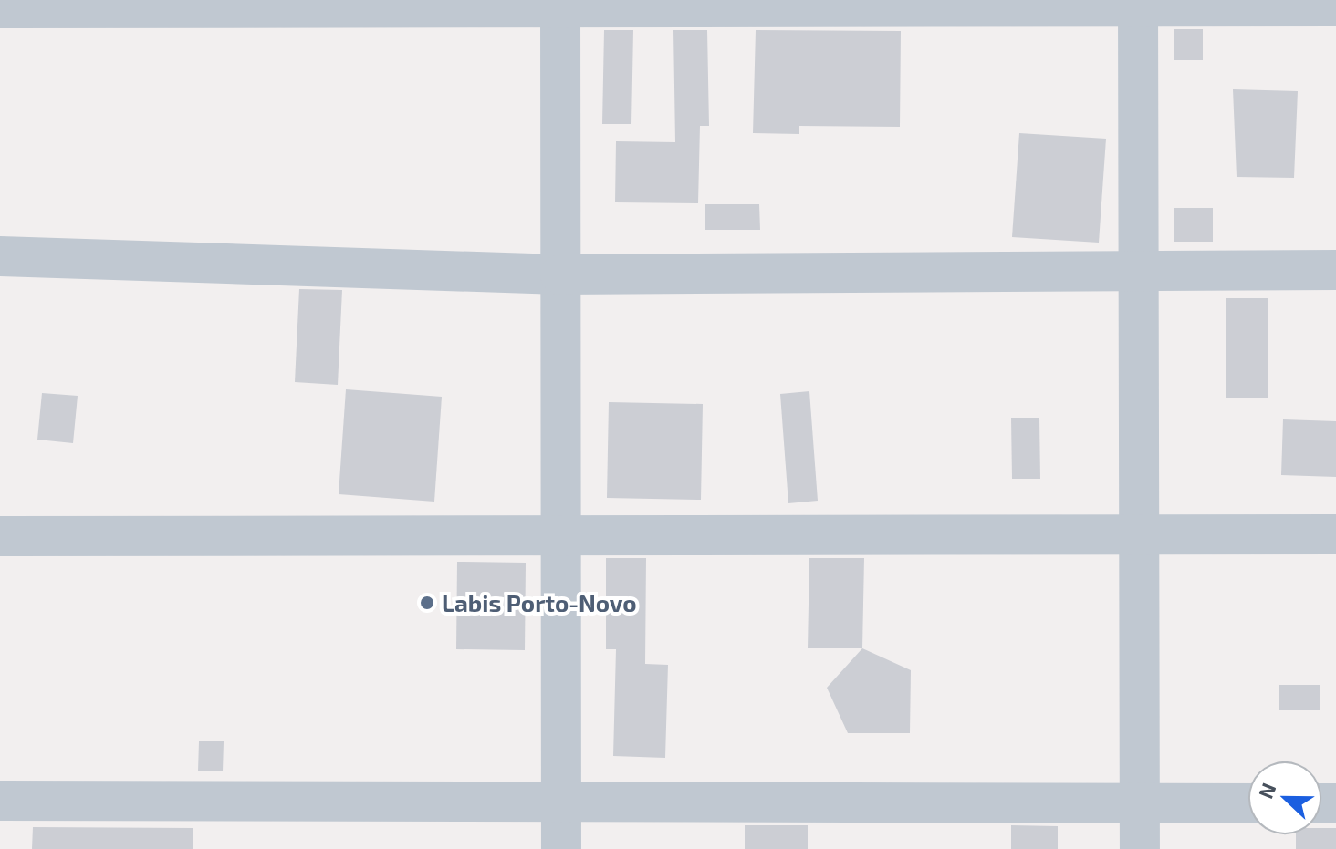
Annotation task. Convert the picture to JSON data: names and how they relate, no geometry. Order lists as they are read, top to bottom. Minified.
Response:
{"places":["Labis Porto-Novo"],"north":"left"}
